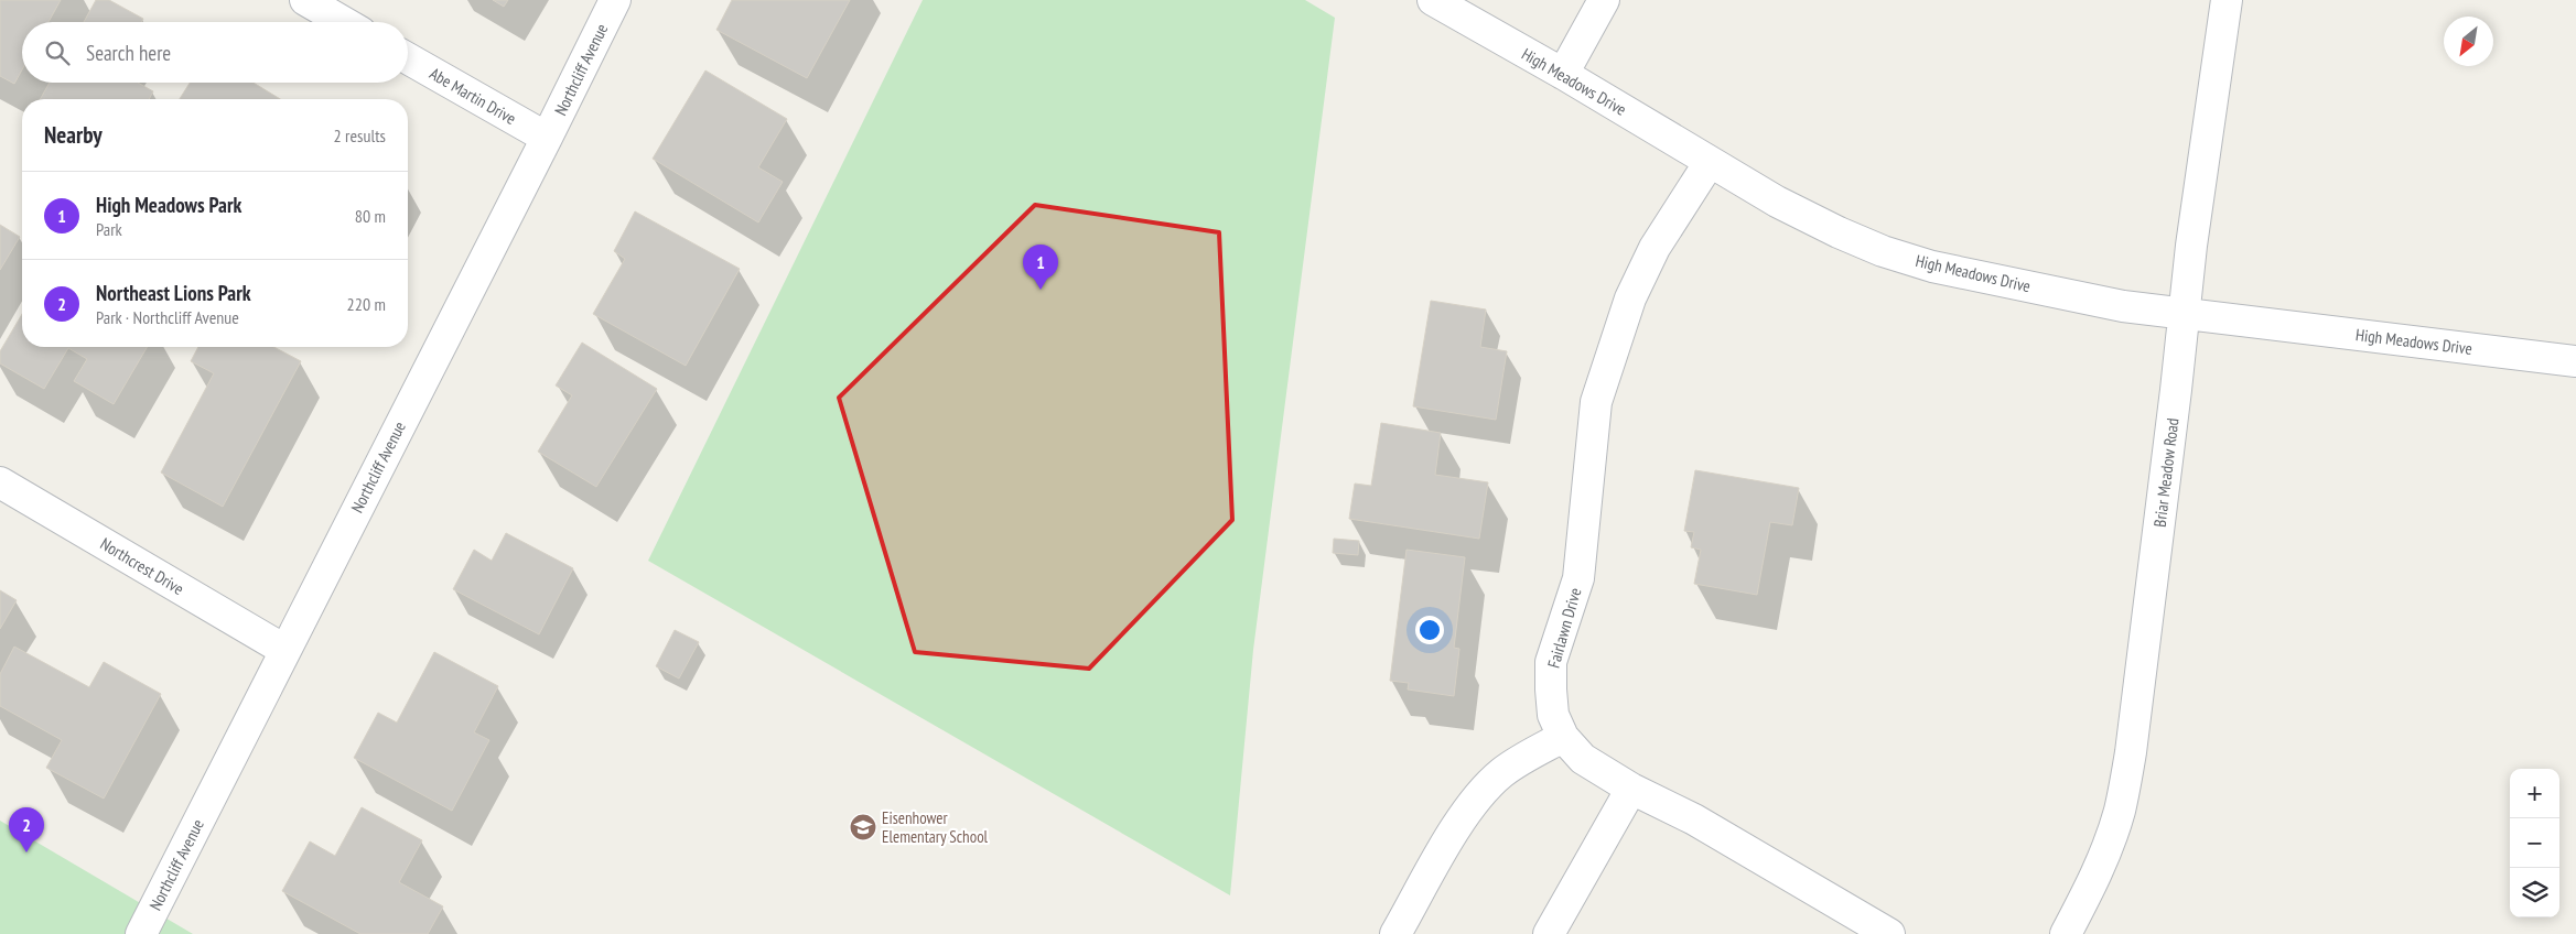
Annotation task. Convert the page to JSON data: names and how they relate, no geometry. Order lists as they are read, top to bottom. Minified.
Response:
{"streets":{"street":["Northcliff Avenue","High Meadows Drive","Abe Martin Drive","Briar Meadow Road","Northcrest Drive","Fairlawn Drive"]},"crossings":[["Northcliff Avenue","Abe Martin Drive"],["Northcliff Avenue","Northcrest Drive"],["High Meadows Drive","Briar Meadow Road"],["High Meadows Drive","Fairlawn Drive"]],"places":{"school or university":["Eisenhower Elementary School"]},"north":"bottom left","page":{"search":"Search here","heading":["Nearby","2 results"],"list":[{"mark":"1","name":"High Meadows Park","note":"Park","value":"80 m"},{"mark":"2","name":"Northeast Lions Park","note":"Park · Northcliff Avenue","value":"220 m"}],"pins":["1","2"],"map_buttons":["+","−"]}}
